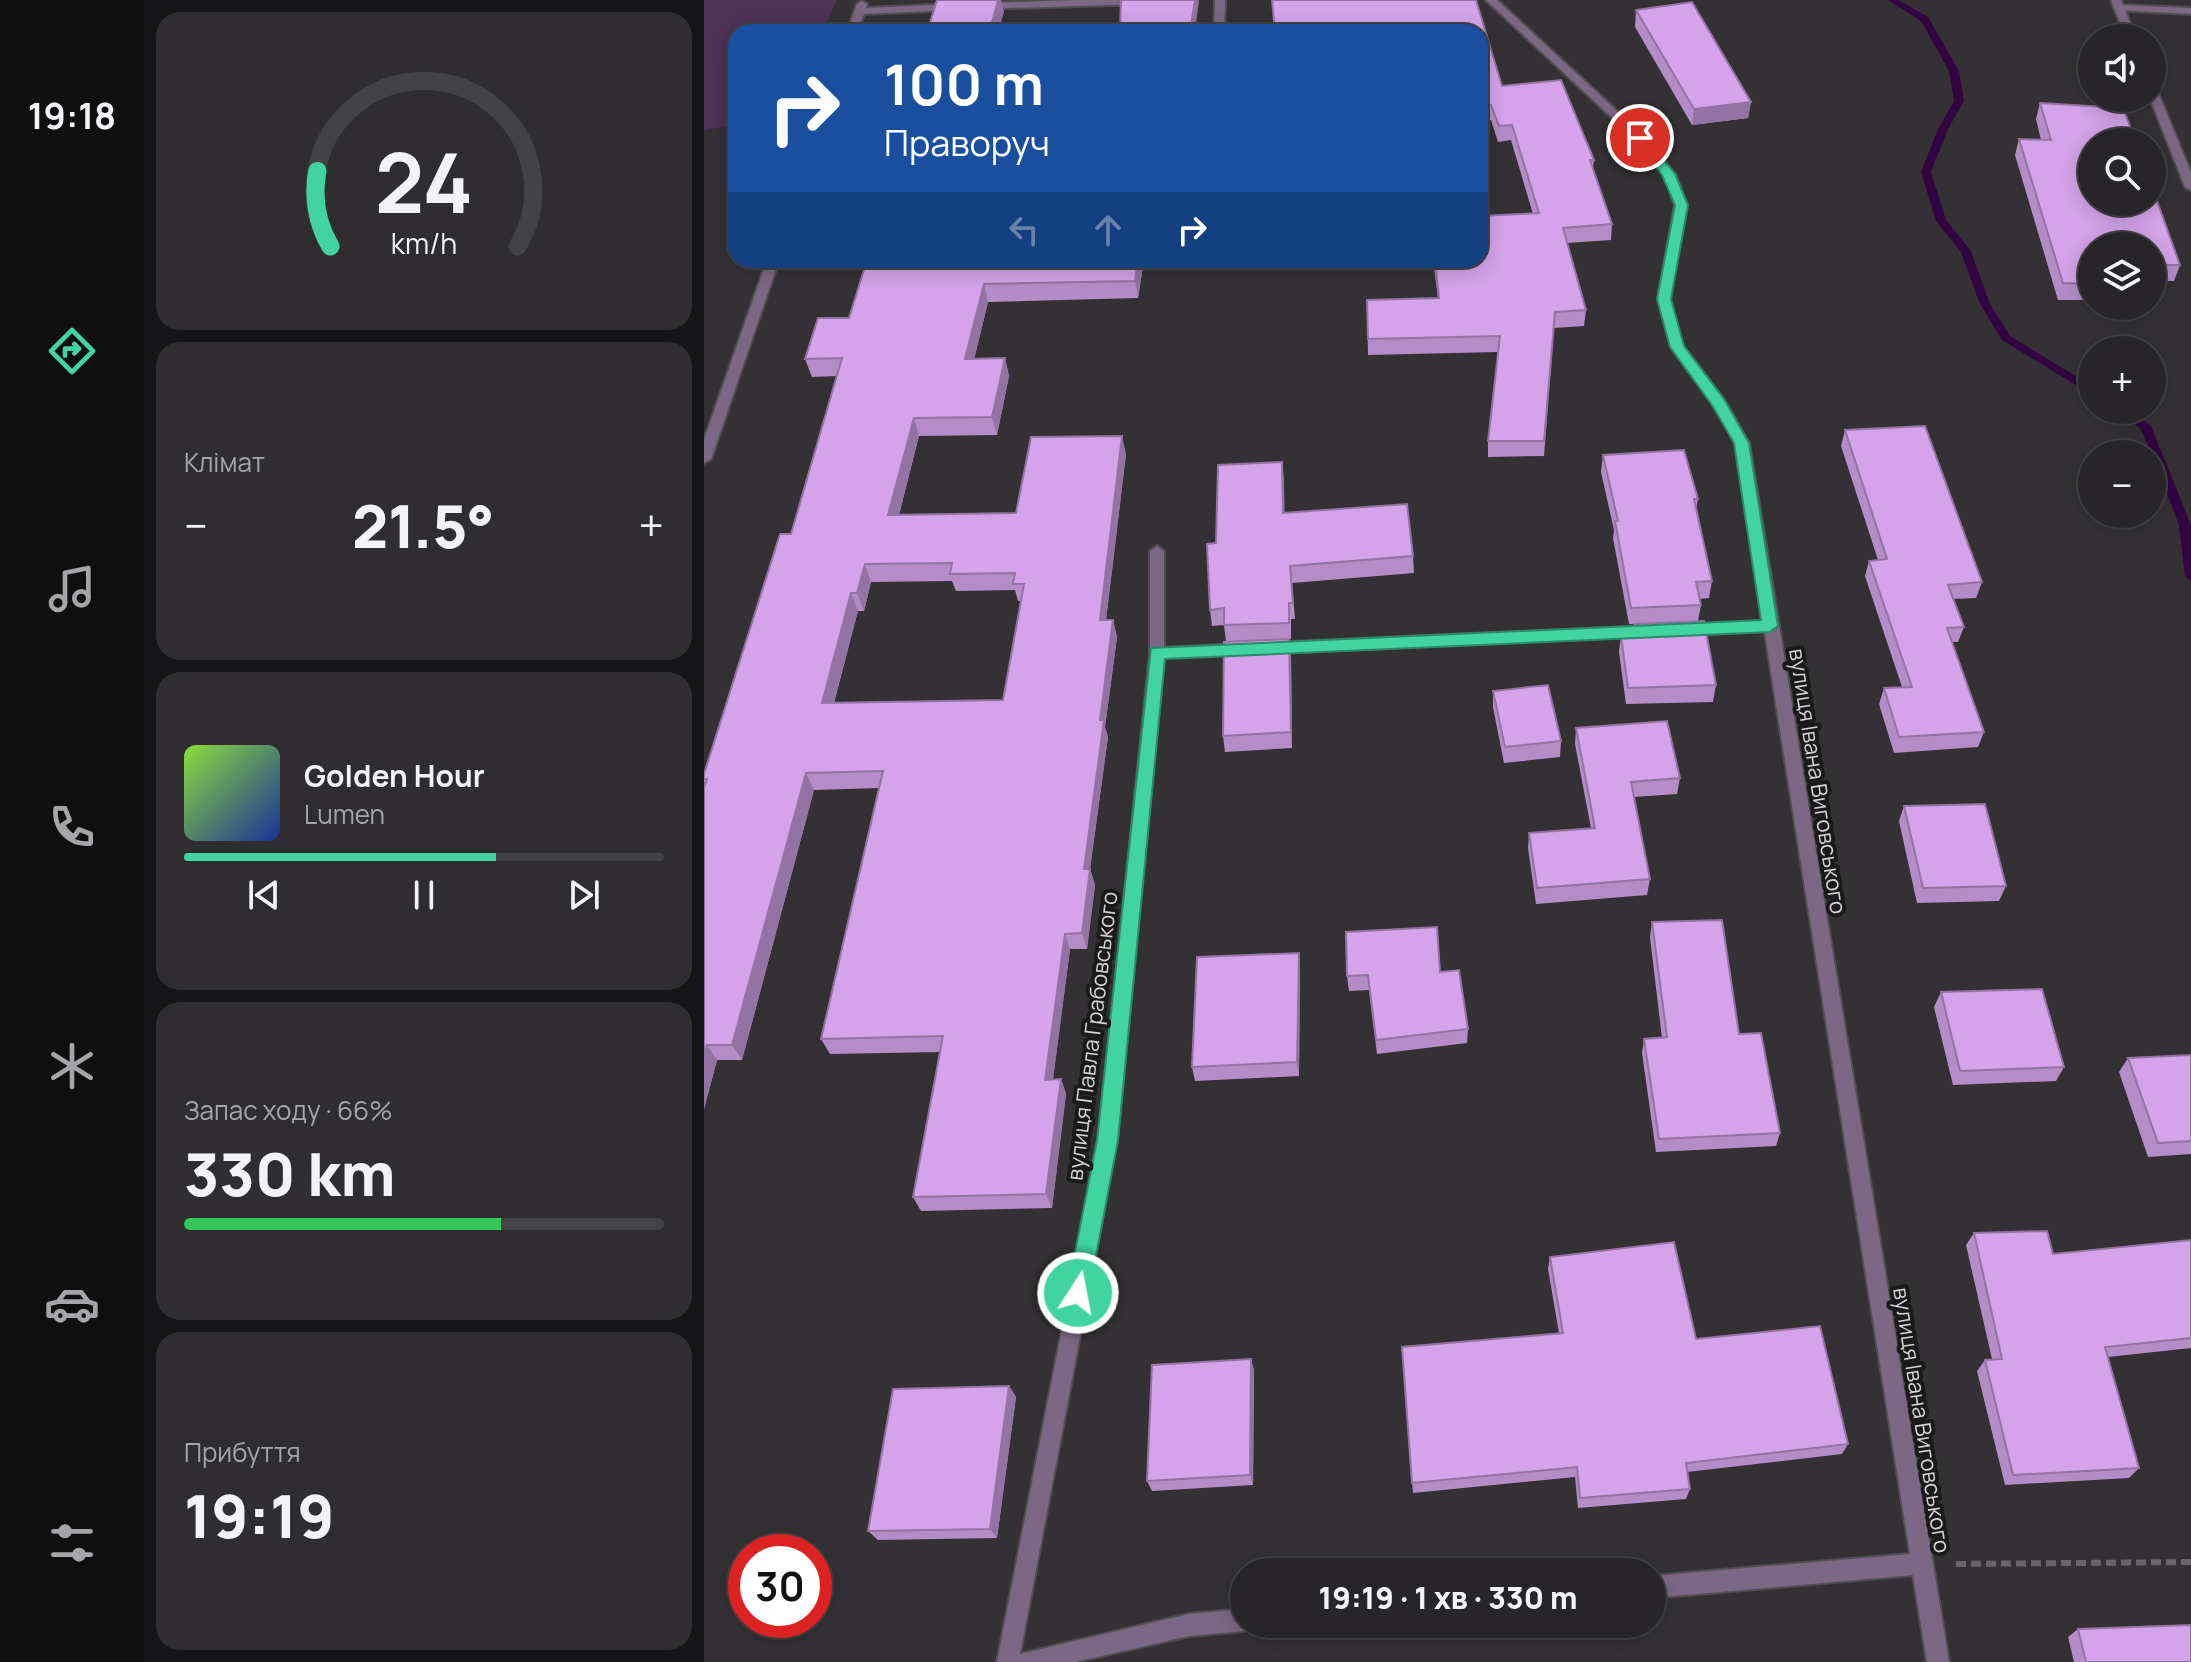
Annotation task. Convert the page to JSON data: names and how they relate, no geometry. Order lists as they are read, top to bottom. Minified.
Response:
{"streets":{"street":["вулиця Івана Виговського","вулиця Павла Грабовського"]},"page":{"tabs":"19:18","map_buttons":["+","−"],"turn":["100 m","Праворуч"],"tile":["Клімат",["Запас ходу · 66%","330 km"],["Прибуття","19:19"]],"heat":["−","21.5°","+"],"song":["Golden Hour","Lumen"],"limit":"30","trip":"19:19 · 1 хв · 330 m","gauge":["24","km/h"]}}
